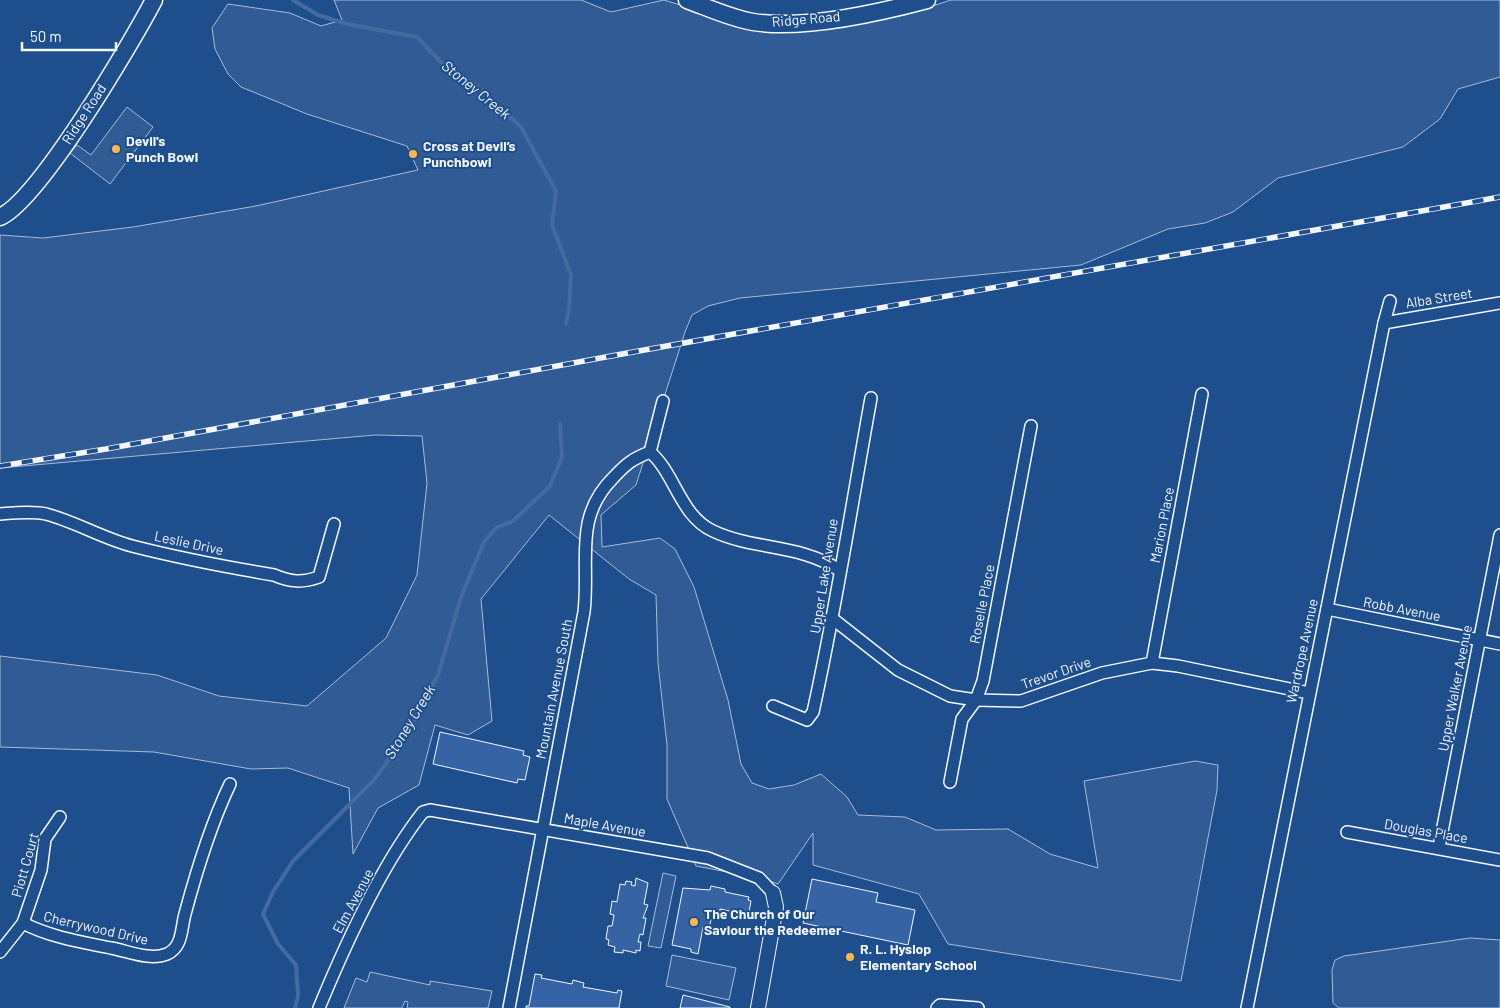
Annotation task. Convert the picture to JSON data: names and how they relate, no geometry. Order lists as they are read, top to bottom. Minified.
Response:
{"streets":{"main road":["Ridge Road"],"street":["Alba Street","Marion Place","Leslie Drive","Upper Lake Avenue","Roselle Place","Robb Avenue","Wardrope Avenue","Trevor Drive","Upper Walker Avenue","Mountain Avenue South","Maple Avenue","Douglas Place","Piott Court","Elm Avenue","Cherrywood Drive"]},"crossings":[["Alba Street","Wardrope Avenue"],["Marion Place","Trevor Drive"],["Upper Lake Avenue","Trevor Drive"],["Roselle Place","Trevor Drive"],["Robb Avenue","Wardrope Avenue"],["Robb Avenue","Upper Walker Avenue"],["Wardrope Avenue","Trevor Drive"],["Upper Walker Avenue","Douglas Place"],["Mountain Avenue South","Maple Avenue"],["Maple Avenue","Elm Avenue"],["Piott Court","Cherrywood Drive"]],"water":["Stoney Creek"],"places":["Devil's Punch Bowl","Cross at Devil’s Punchbowl","The Church of Our Saviour the Redeemer","R. L. Hyslop Elementary School"],"scale_bar":"50 m"}
